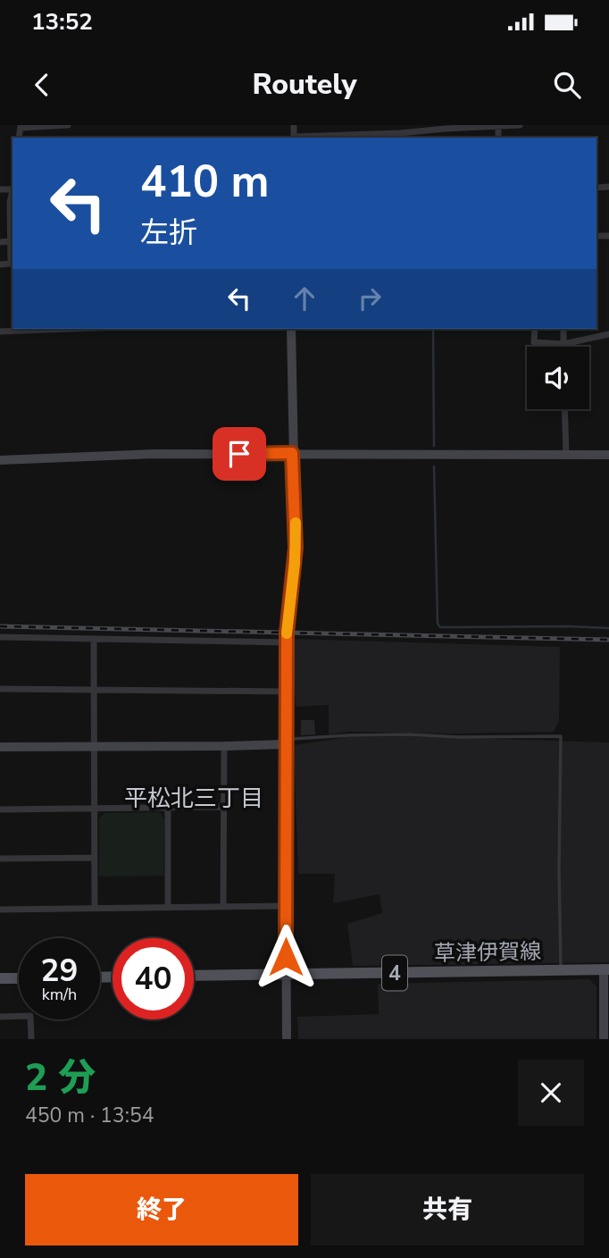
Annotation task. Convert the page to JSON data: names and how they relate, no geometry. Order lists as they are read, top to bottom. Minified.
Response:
{"streets":{"main road":["草津伊賀線","4"]},"districts":["平松北三丁目"],"page":{"status":"13:52","header":"Routely","turn":["410 m","左折"],"speed":"29 km/h","limit":"40","heading":["2 分","450 m · 13:54"],"buttons":["終了","共有"]}}
